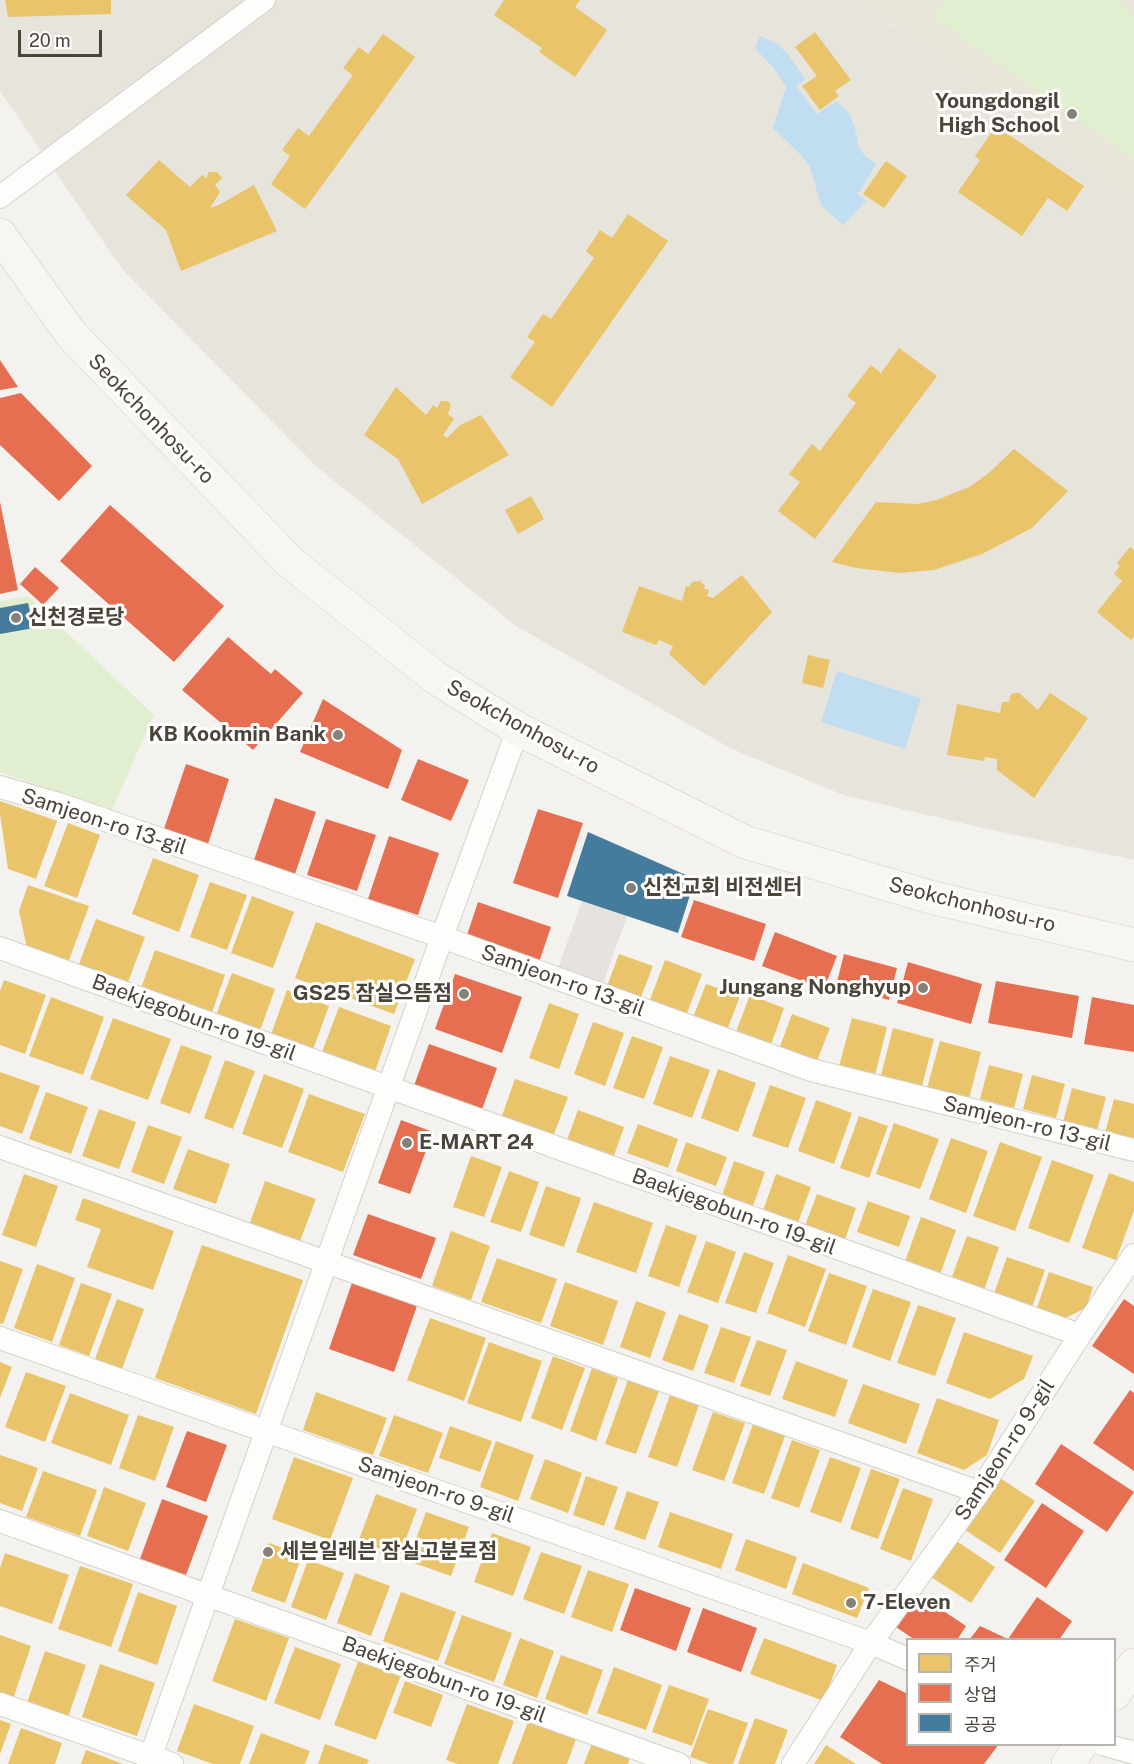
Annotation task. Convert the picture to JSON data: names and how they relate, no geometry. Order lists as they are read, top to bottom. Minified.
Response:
{"streets":{"street":["Seokchonhosu-ro","Samjeon-ro 13-gil","Baekjegobun-ro 19-gil","Samjeon-ro 9-gil"]},"crossings":[["Baekjegobun-ro 19-gil","Samjeon-ro 9-gil"]],"places":["Youngdongil High School","신천경로당","KB Kookmin Bank","신천교회 비전센터","Jungang Nonghyup","GS25 잠실으뜸점","E-MART 24","세븐일레븐 잠실고분로점","7-Eleven"],"legend":["주거","상업","공공"],"scale_bar":"20 m"}
